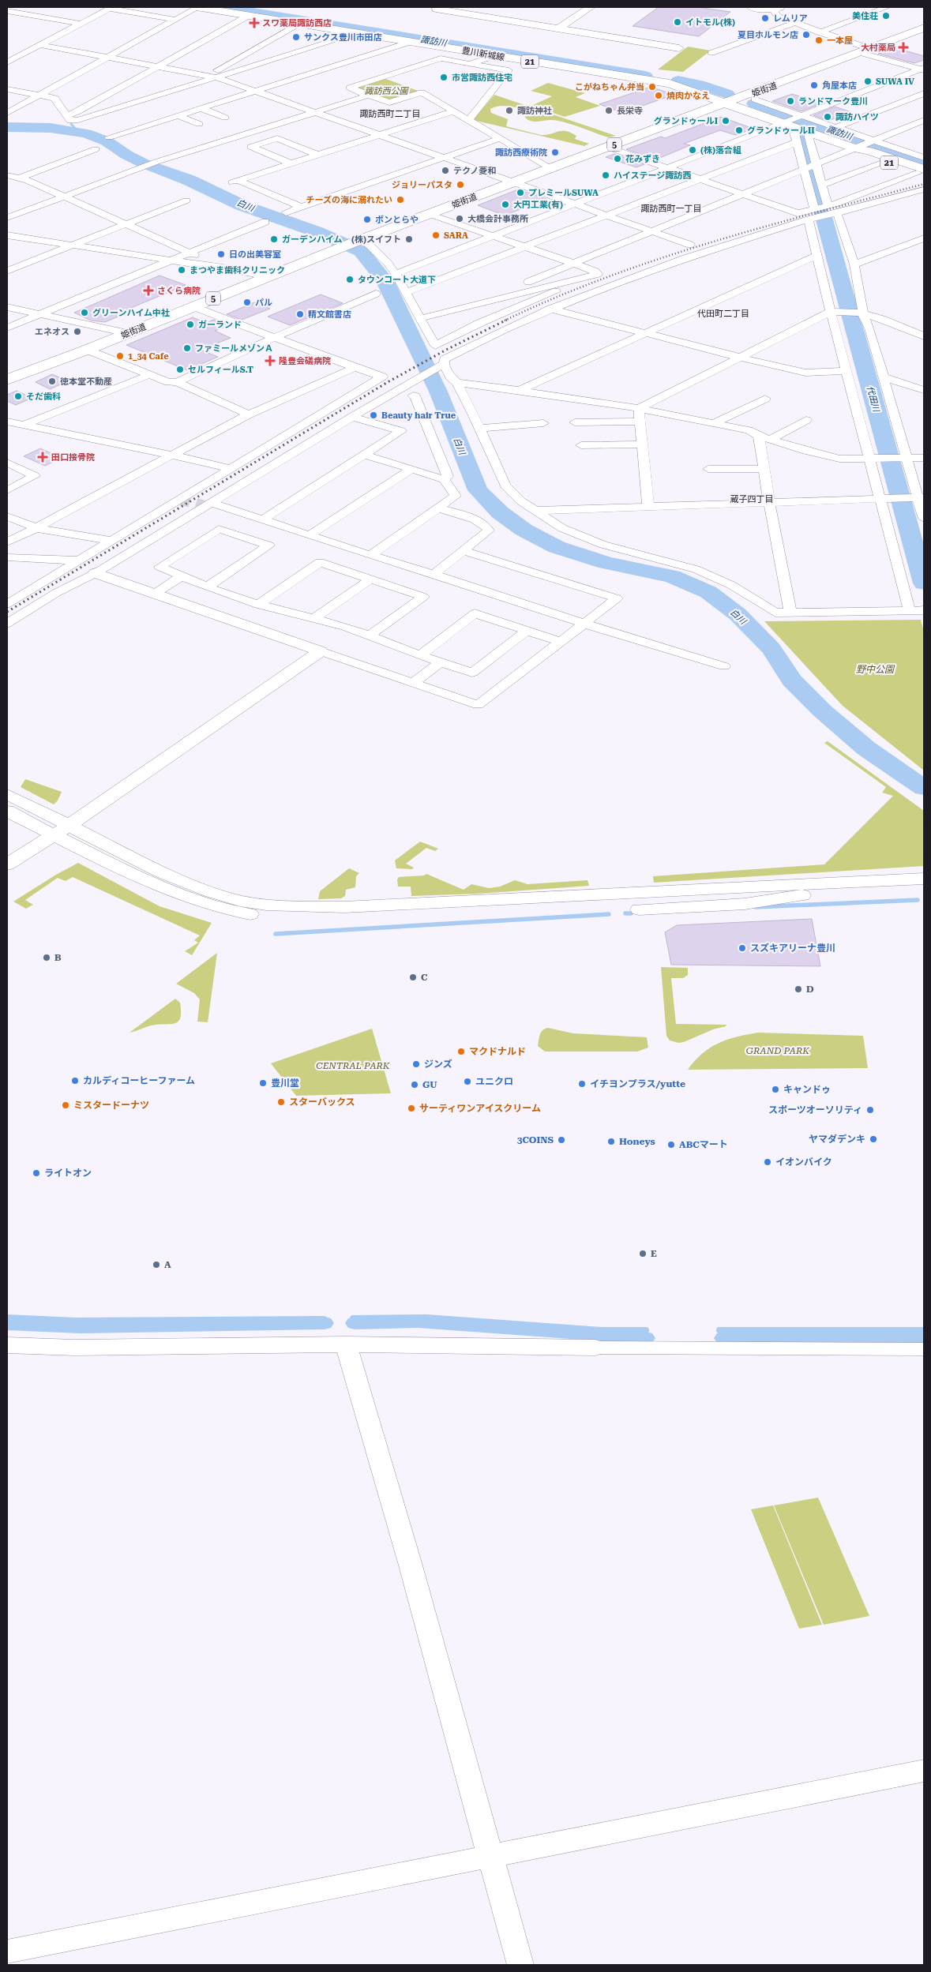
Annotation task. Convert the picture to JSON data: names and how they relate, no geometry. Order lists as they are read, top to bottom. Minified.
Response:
{"streets":{"main road":["豊川新城線","21","姫街道","5"]},"crossings":[["豊川新城線","姫街道"]],"districts":["諏訪西町二丁目","諏訪西町一丁目","代田町二丁目","蔵子四丁目"],"water":["諏訪川","白川","代田川"],"parks":["諏訪西公園","野中公園","GRAND PARK","CENTRAL PARK"],"places":{"other":["美住荘","レムリア","イトモル(株)","夏目ホルモン店","サンクス豊川市田店","一本屋","市営諏訪西住宅","SUWA IV","角屋本店","こがねちゃん弁当","焼肉かなえ","ランドマーク豊川","諏訪神社","長栄寺","諏訪ハイツ","グランドゥールI","グランドゥールII","(株)落合組","諏訪西療術院","花みずき","テクノ菱和","ハイステージ諏訪西","ジョリーパスタ","プレミールSUWA","チーズの海に溺れたい","大円工業(有)","大橋会計事務所","ボンとらや","SARA","ガーデンハイム","(株)スイフト","日の出美容室","まつやま歯科クリニック","タウンコート大道下","パル","グリーンハイム中社","精文館書店","ガーランド","エネオス","ファミールメゾンＡ","1_34 Cafe","セルフィールS.T","徳本堂不動産","そだ歯科","Beauty hair True","スズキアリーナ豊川","B","C","D","マクドナルド","ジンズ","カルディコーヒーファーム","ユニクロ","豊川堂","イチヨンプラス/yutte","GU","キャンドゥ","スターバックス","ミスタードーナツ","サーティワンアイスクリーム","スポーツオーソリティ","ヤマダデンキ","3COINS","Honeys","ABCマート","イオンバイク","ライトオン","E","A"],"health":["スワ薬局諏訪西店","大村薬局","さくら病院","隆豊会礒病院","田口接骨院"]}}
